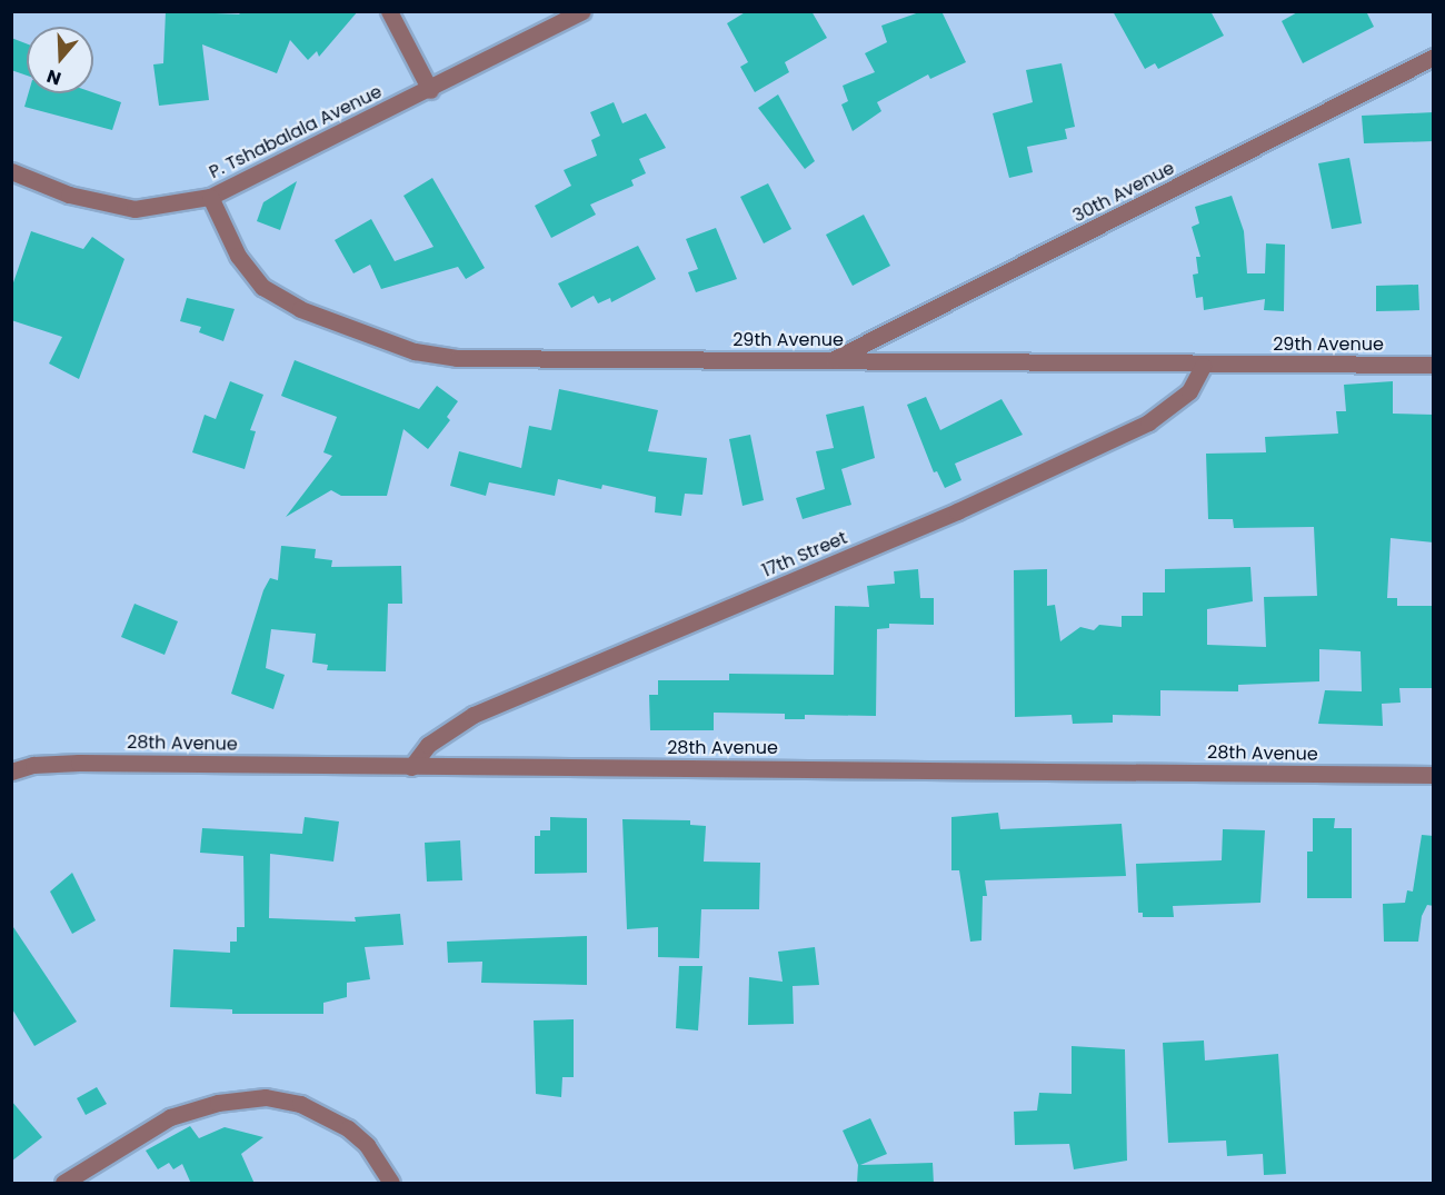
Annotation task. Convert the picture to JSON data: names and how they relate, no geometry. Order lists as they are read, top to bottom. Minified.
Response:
{"streets":{"street":["P. Tshabalala Avenue","30th Avenue","29th Avenue","17th Street","28th Avenue"]},"crossings":[["P. Tshabalala Avenue","29th Avenue"],["30th Avenue","29th Avenue"],["29th Avenue","17th Street"],["17th Street","28th Avenue"]],"north":"bottom"}
